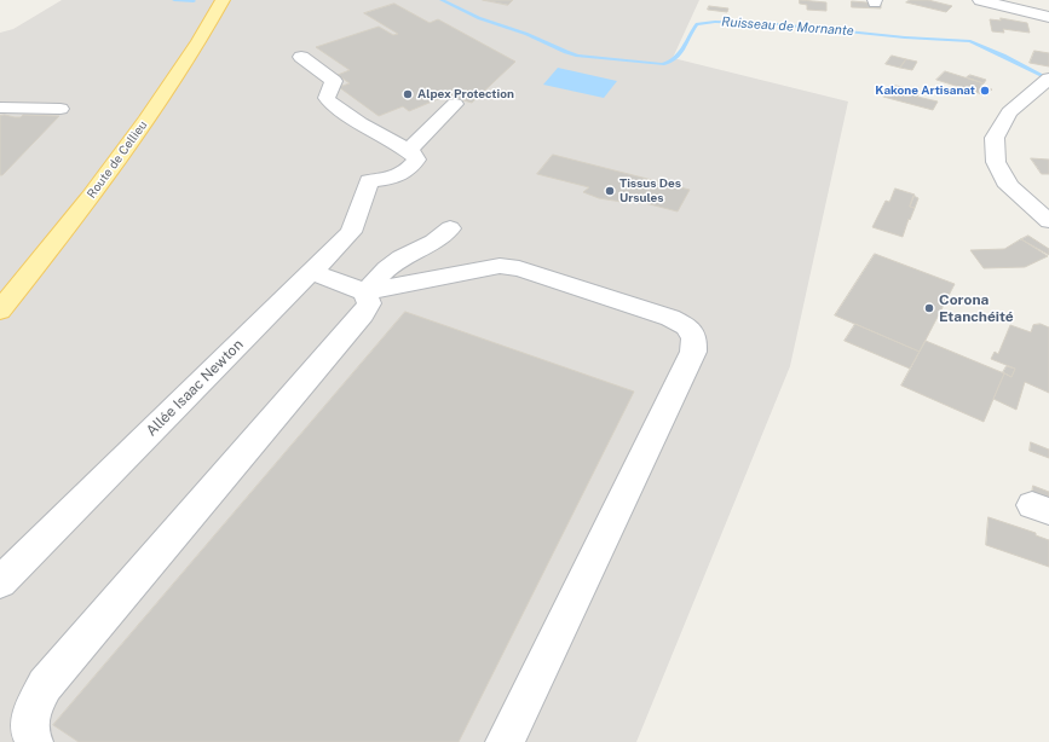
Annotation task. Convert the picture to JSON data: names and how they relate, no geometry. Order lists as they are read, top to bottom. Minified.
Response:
{"streets":{"main road":["Route de Cellieu"],"street":["Allée Isaac Newton"]},"water":["Ruisseau de Mornante"],"places":["Kakone Artisanat","Alpex Protection","Tissus Des Ursules","Corona Etanchéité"]}
